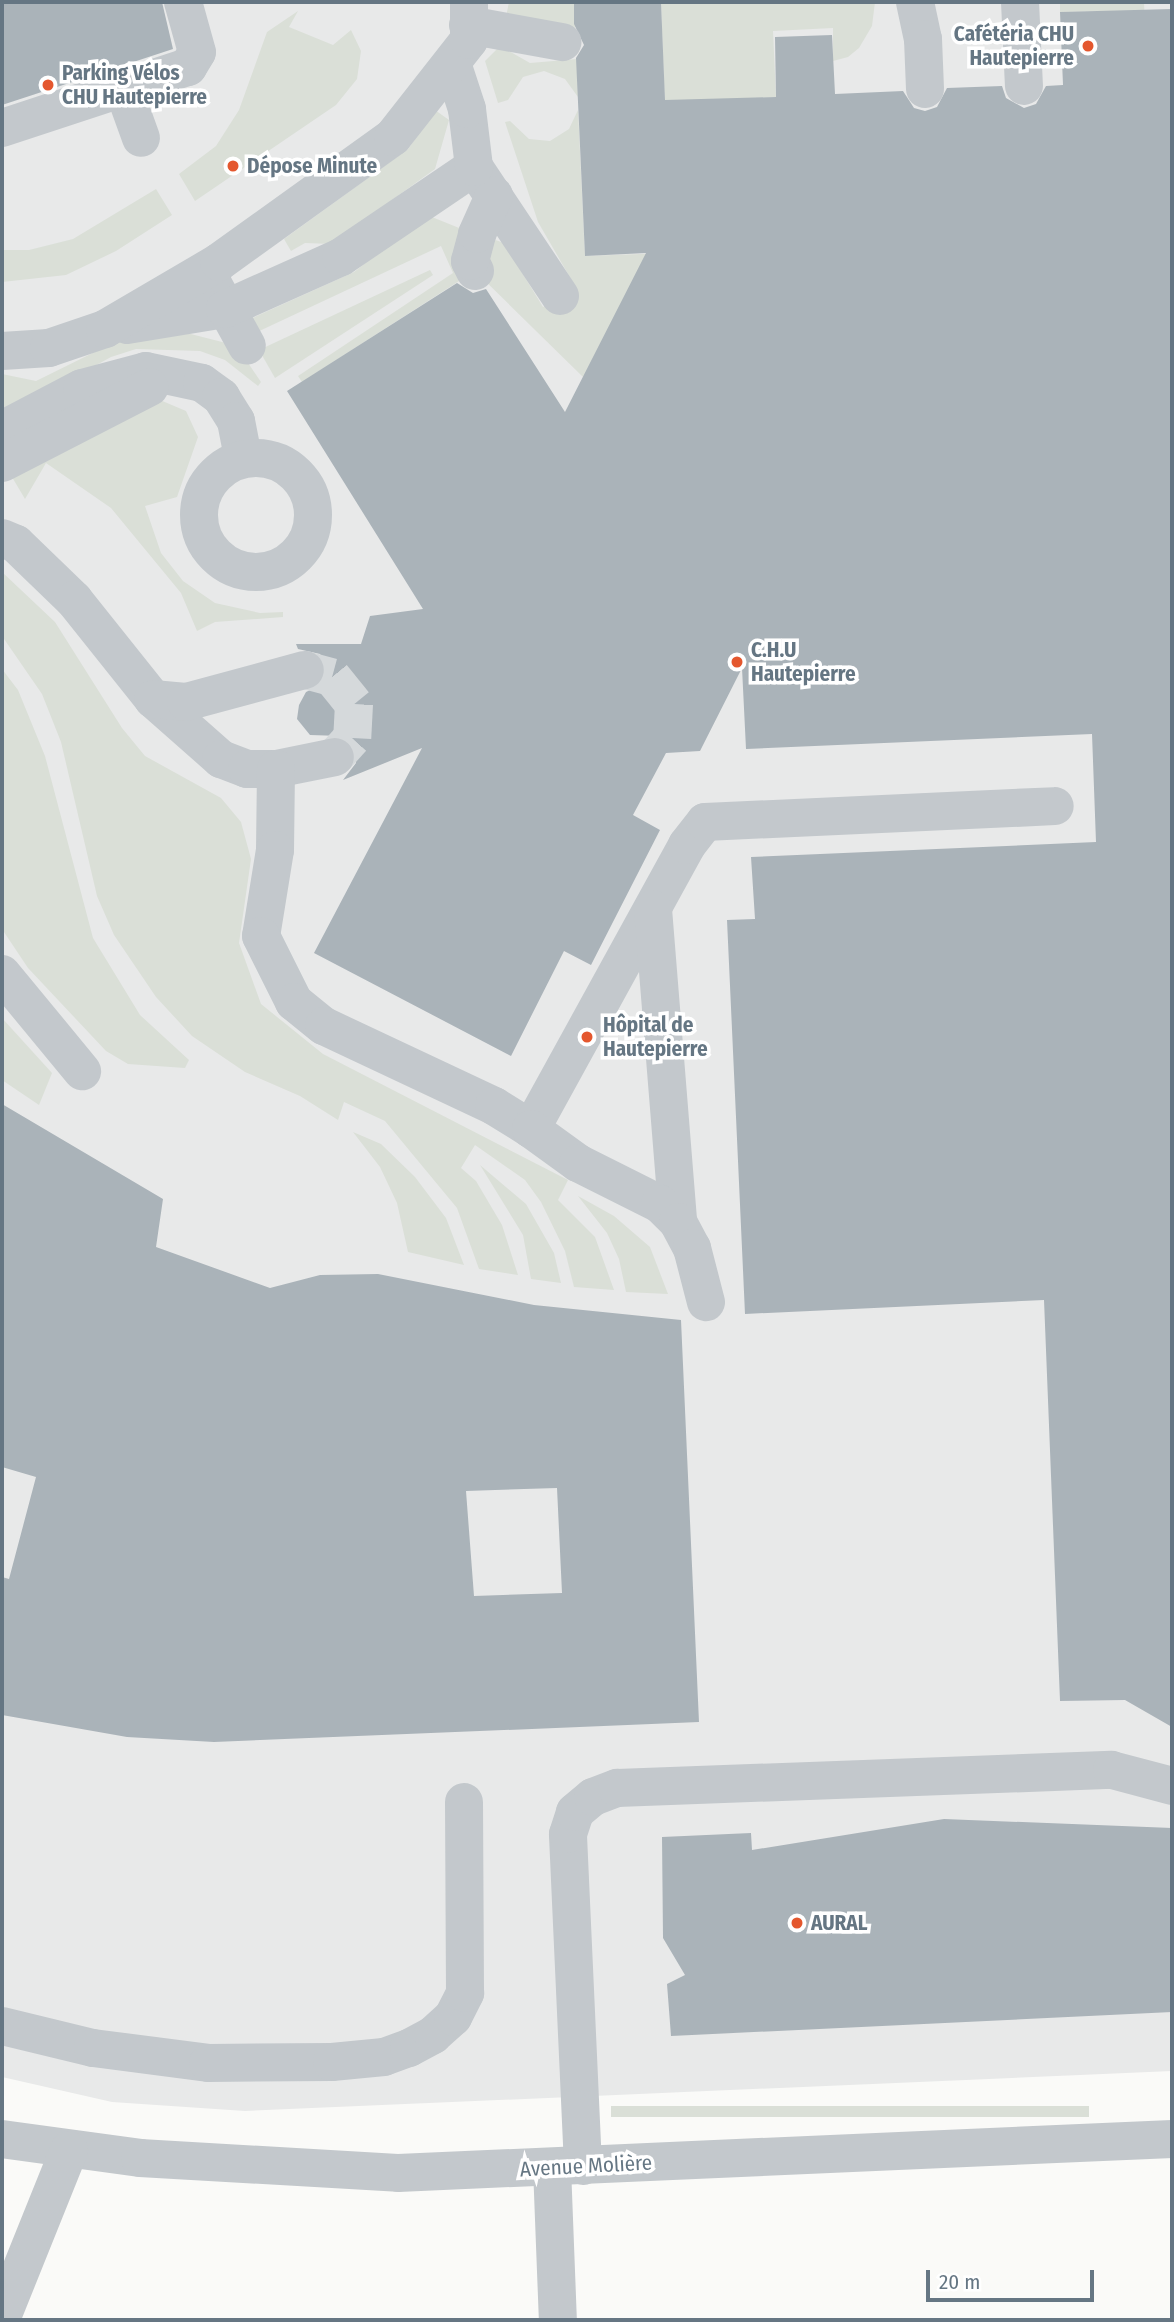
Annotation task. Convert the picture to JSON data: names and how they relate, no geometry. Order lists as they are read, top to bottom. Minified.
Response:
{"streets":{"street":["Avenue Molière"]},"places":["Cafétéria CHU Hautepierre","Parking Vélos CHU Hautepierre","Dépose Minute","C.H.U Hautepierre","Hôpital de Hautepierre","AURAL"],"scale_bar":"20 m"}
